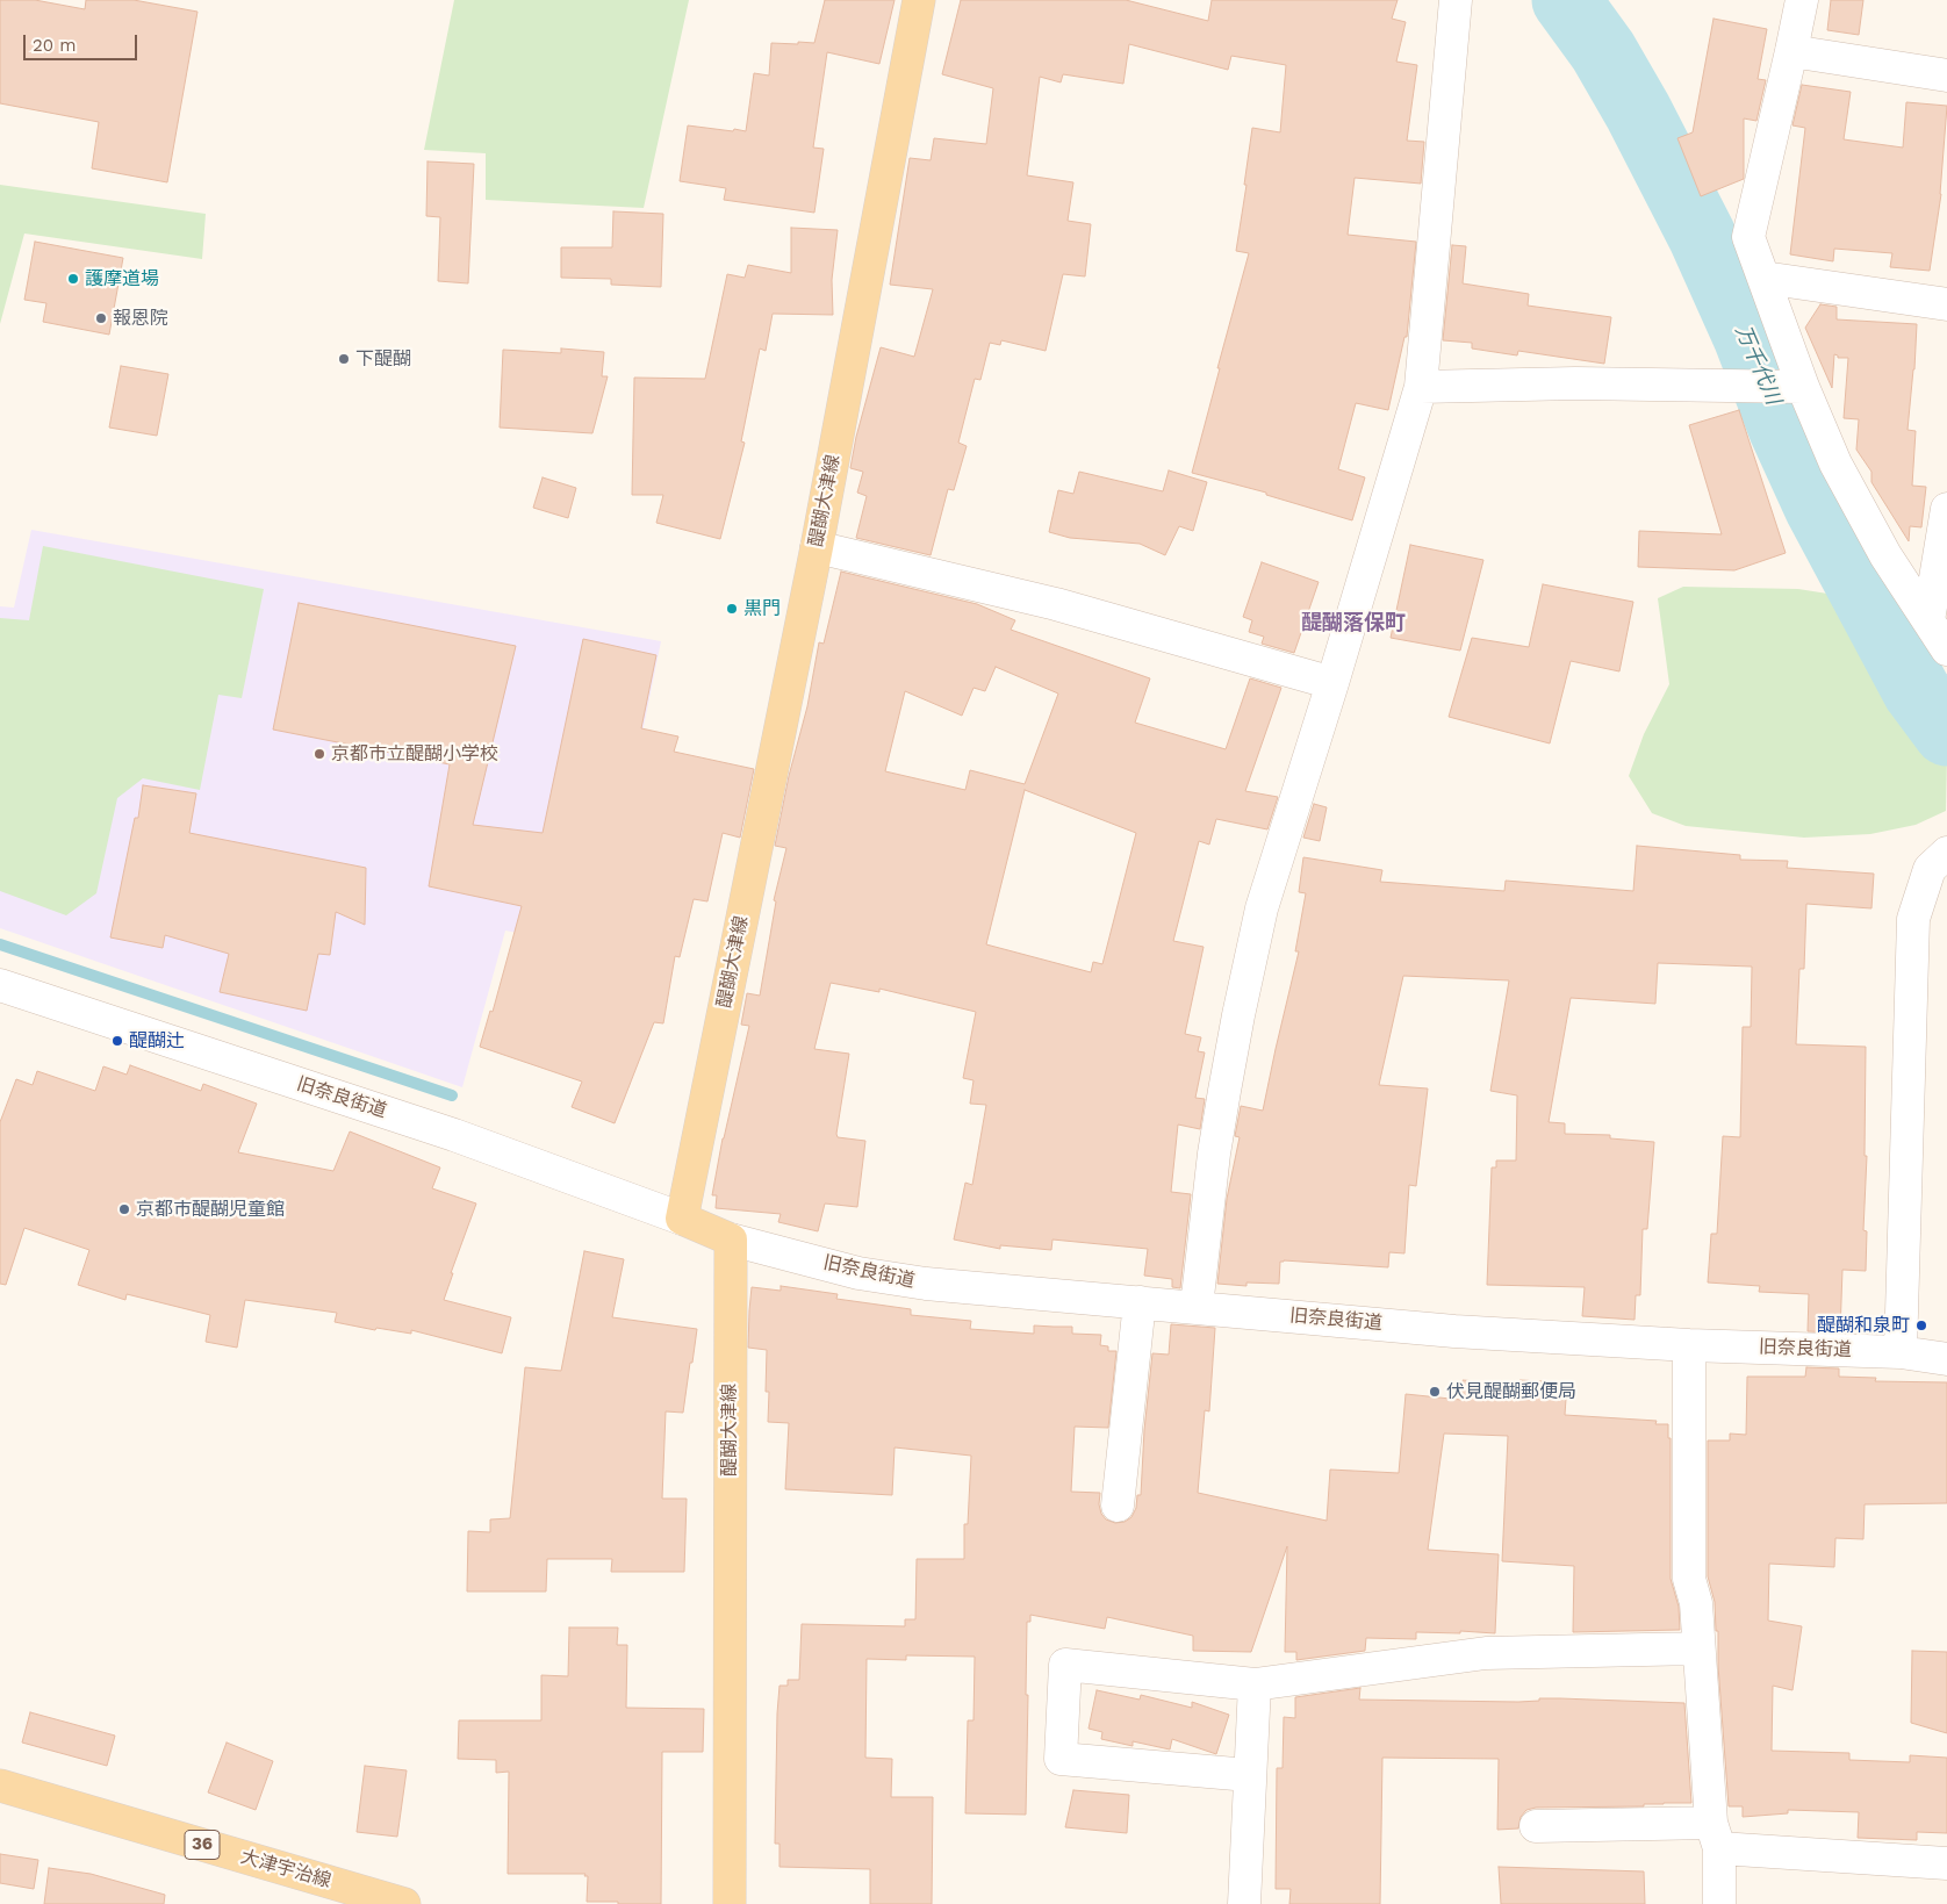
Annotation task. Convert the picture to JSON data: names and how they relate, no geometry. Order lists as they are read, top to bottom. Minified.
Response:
{"streets":{"main road":["醍醐大津線","36","大津宇治線"],"street":["旧奈良街道"]},"crossings":[["醍醐大津線","旧奈良街道"]],"districts":["醍醐落保町"],"water":["万千代川"],"places":["護摩道場","報恩院","下醍醐","黒門","京都市立醍醐小学校","醍醐辻","京都市醍醐児童館","醍醐和泉町","伏見醍醐郵便局"],"scale_bar":"20 m"}
